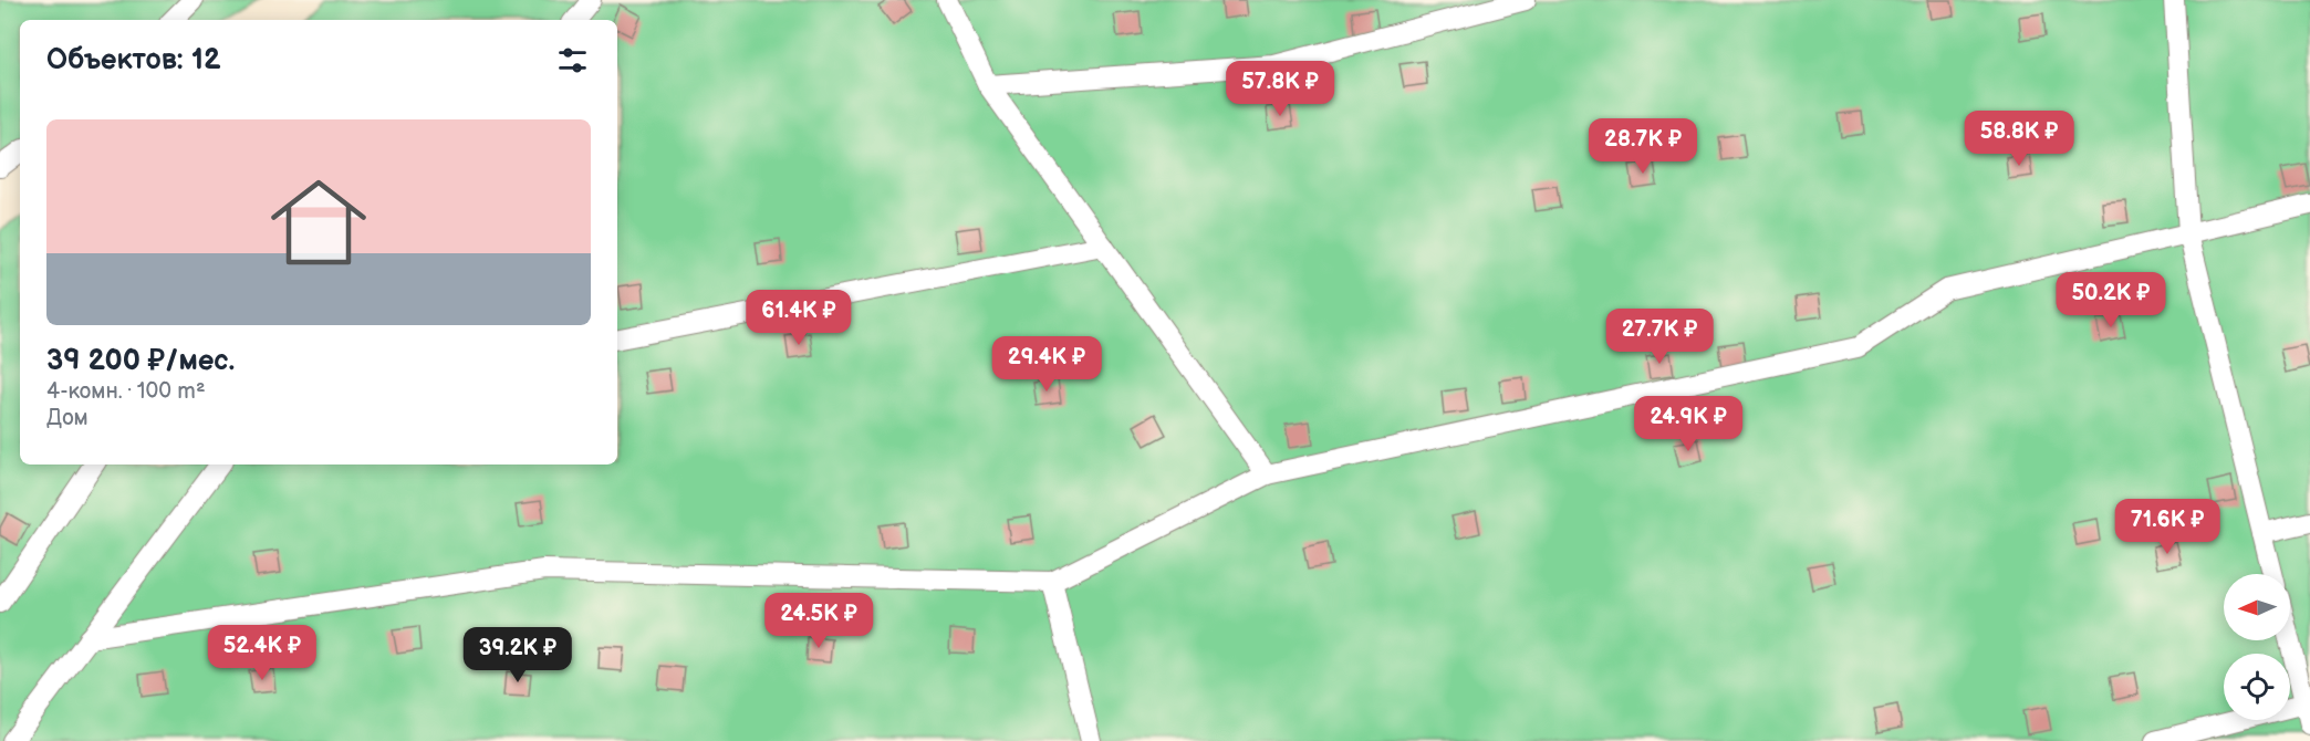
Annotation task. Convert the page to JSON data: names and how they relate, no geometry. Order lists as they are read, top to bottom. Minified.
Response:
{"north":"left","page":{"heading":"Объектов: 12","price":["57.8K ₽","58.8K ₽","28.7K ₽","50.2K ₽","61.4K ₽","27.7K ₽","29.4K ₽","24.9K ₽","71.6K ₽","24.5K ₽","52.4K ₽","39.2K ₽"],"list":[{"name":"39 200 ₽/мес.","note":"4-комн. · 100 m² · Дом"}]}}
